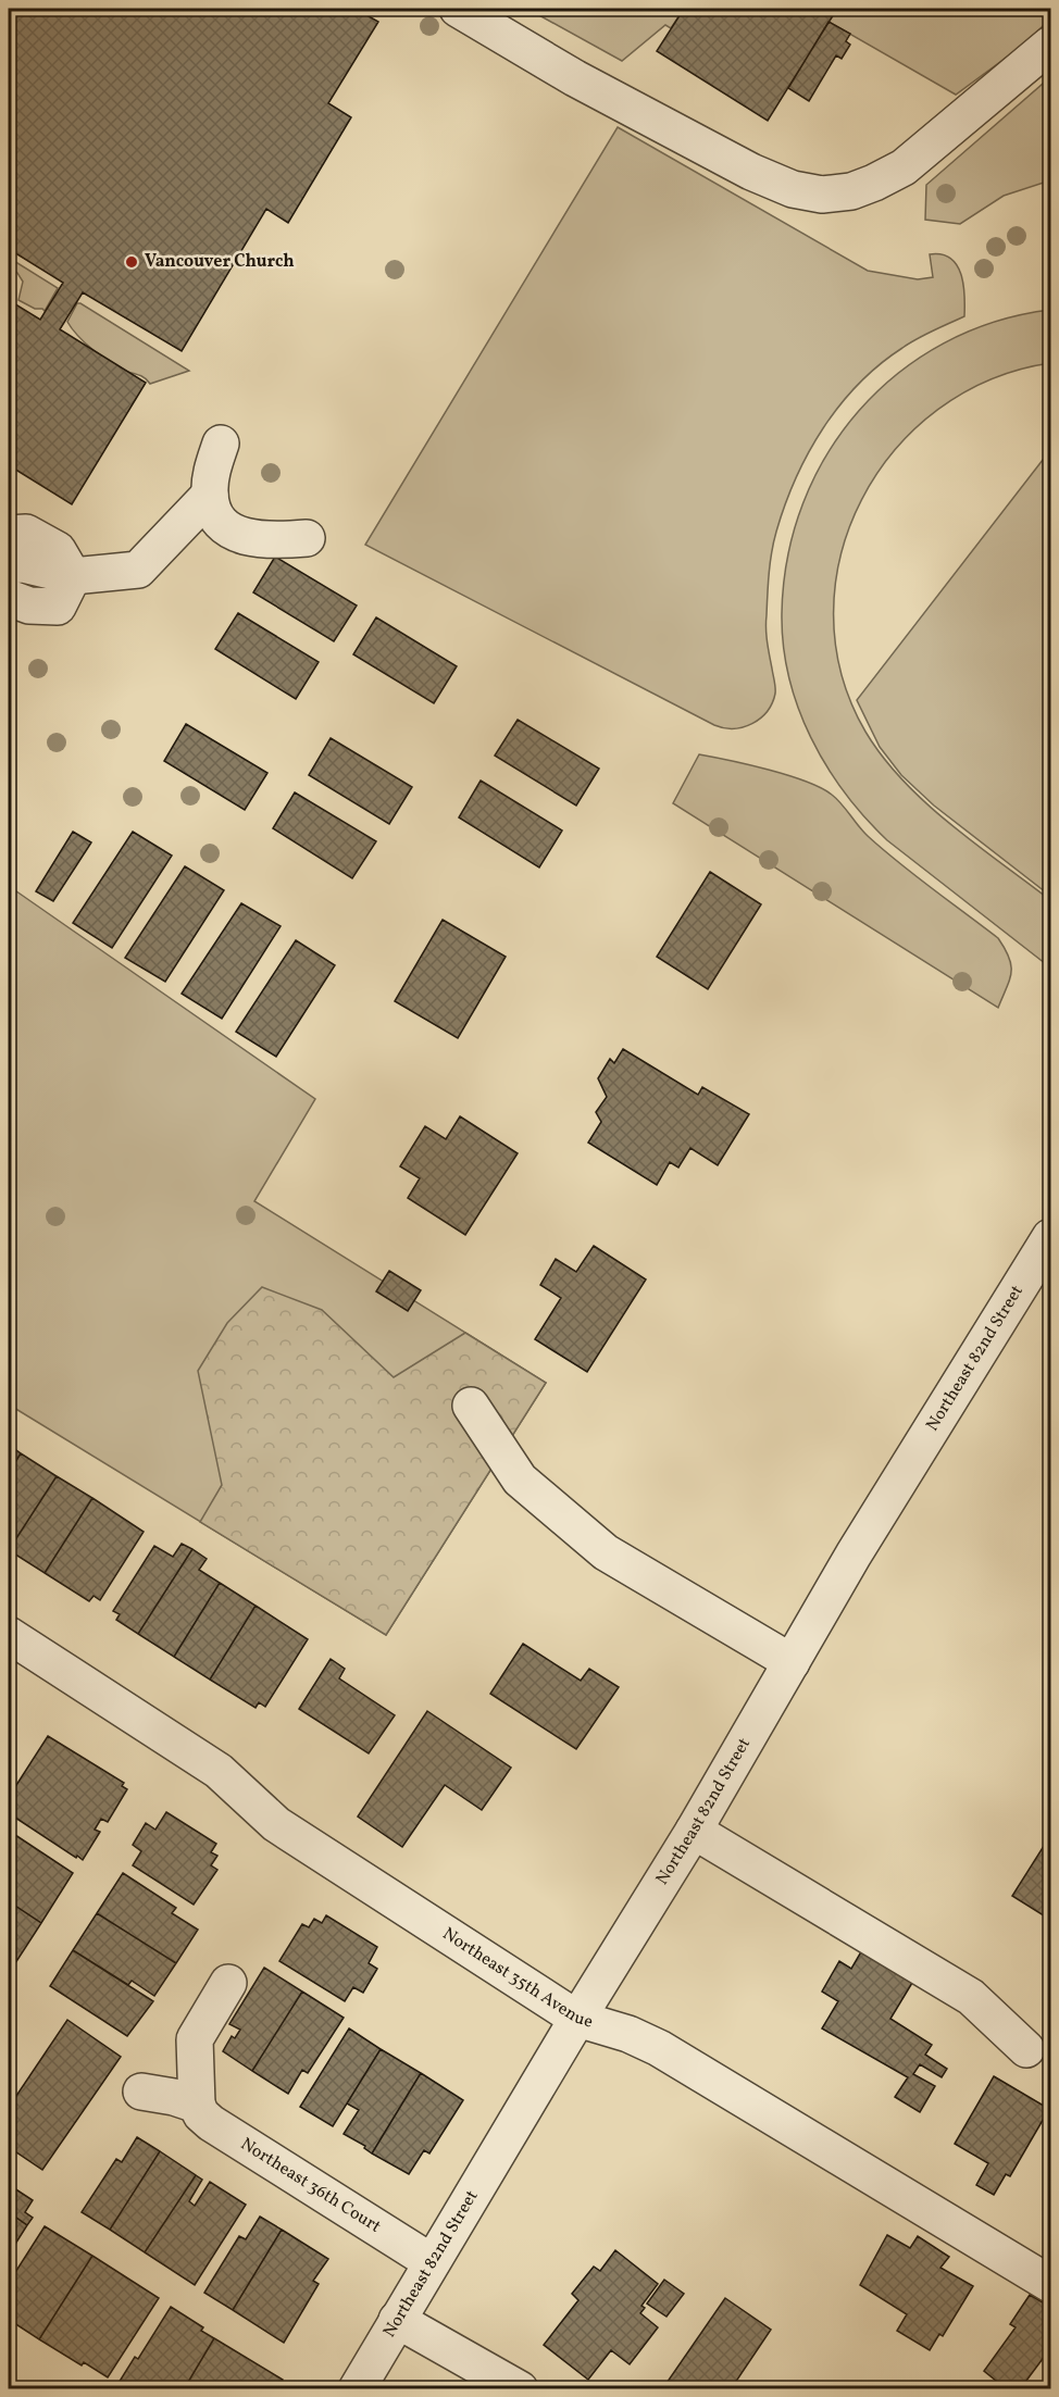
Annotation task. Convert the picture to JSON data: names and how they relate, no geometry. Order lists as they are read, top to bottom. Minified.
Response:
{"streets":{"street":["Northeast 82nd Street","Northeast 35th Avenue","Northeast 36th Court"]},"crossings":[["Northeast 82nd Street","Northeast 35th Avenue"],["Northeast 82nd Street","Northeast 36th Court"]],"places":["Vancouver Church"]}
